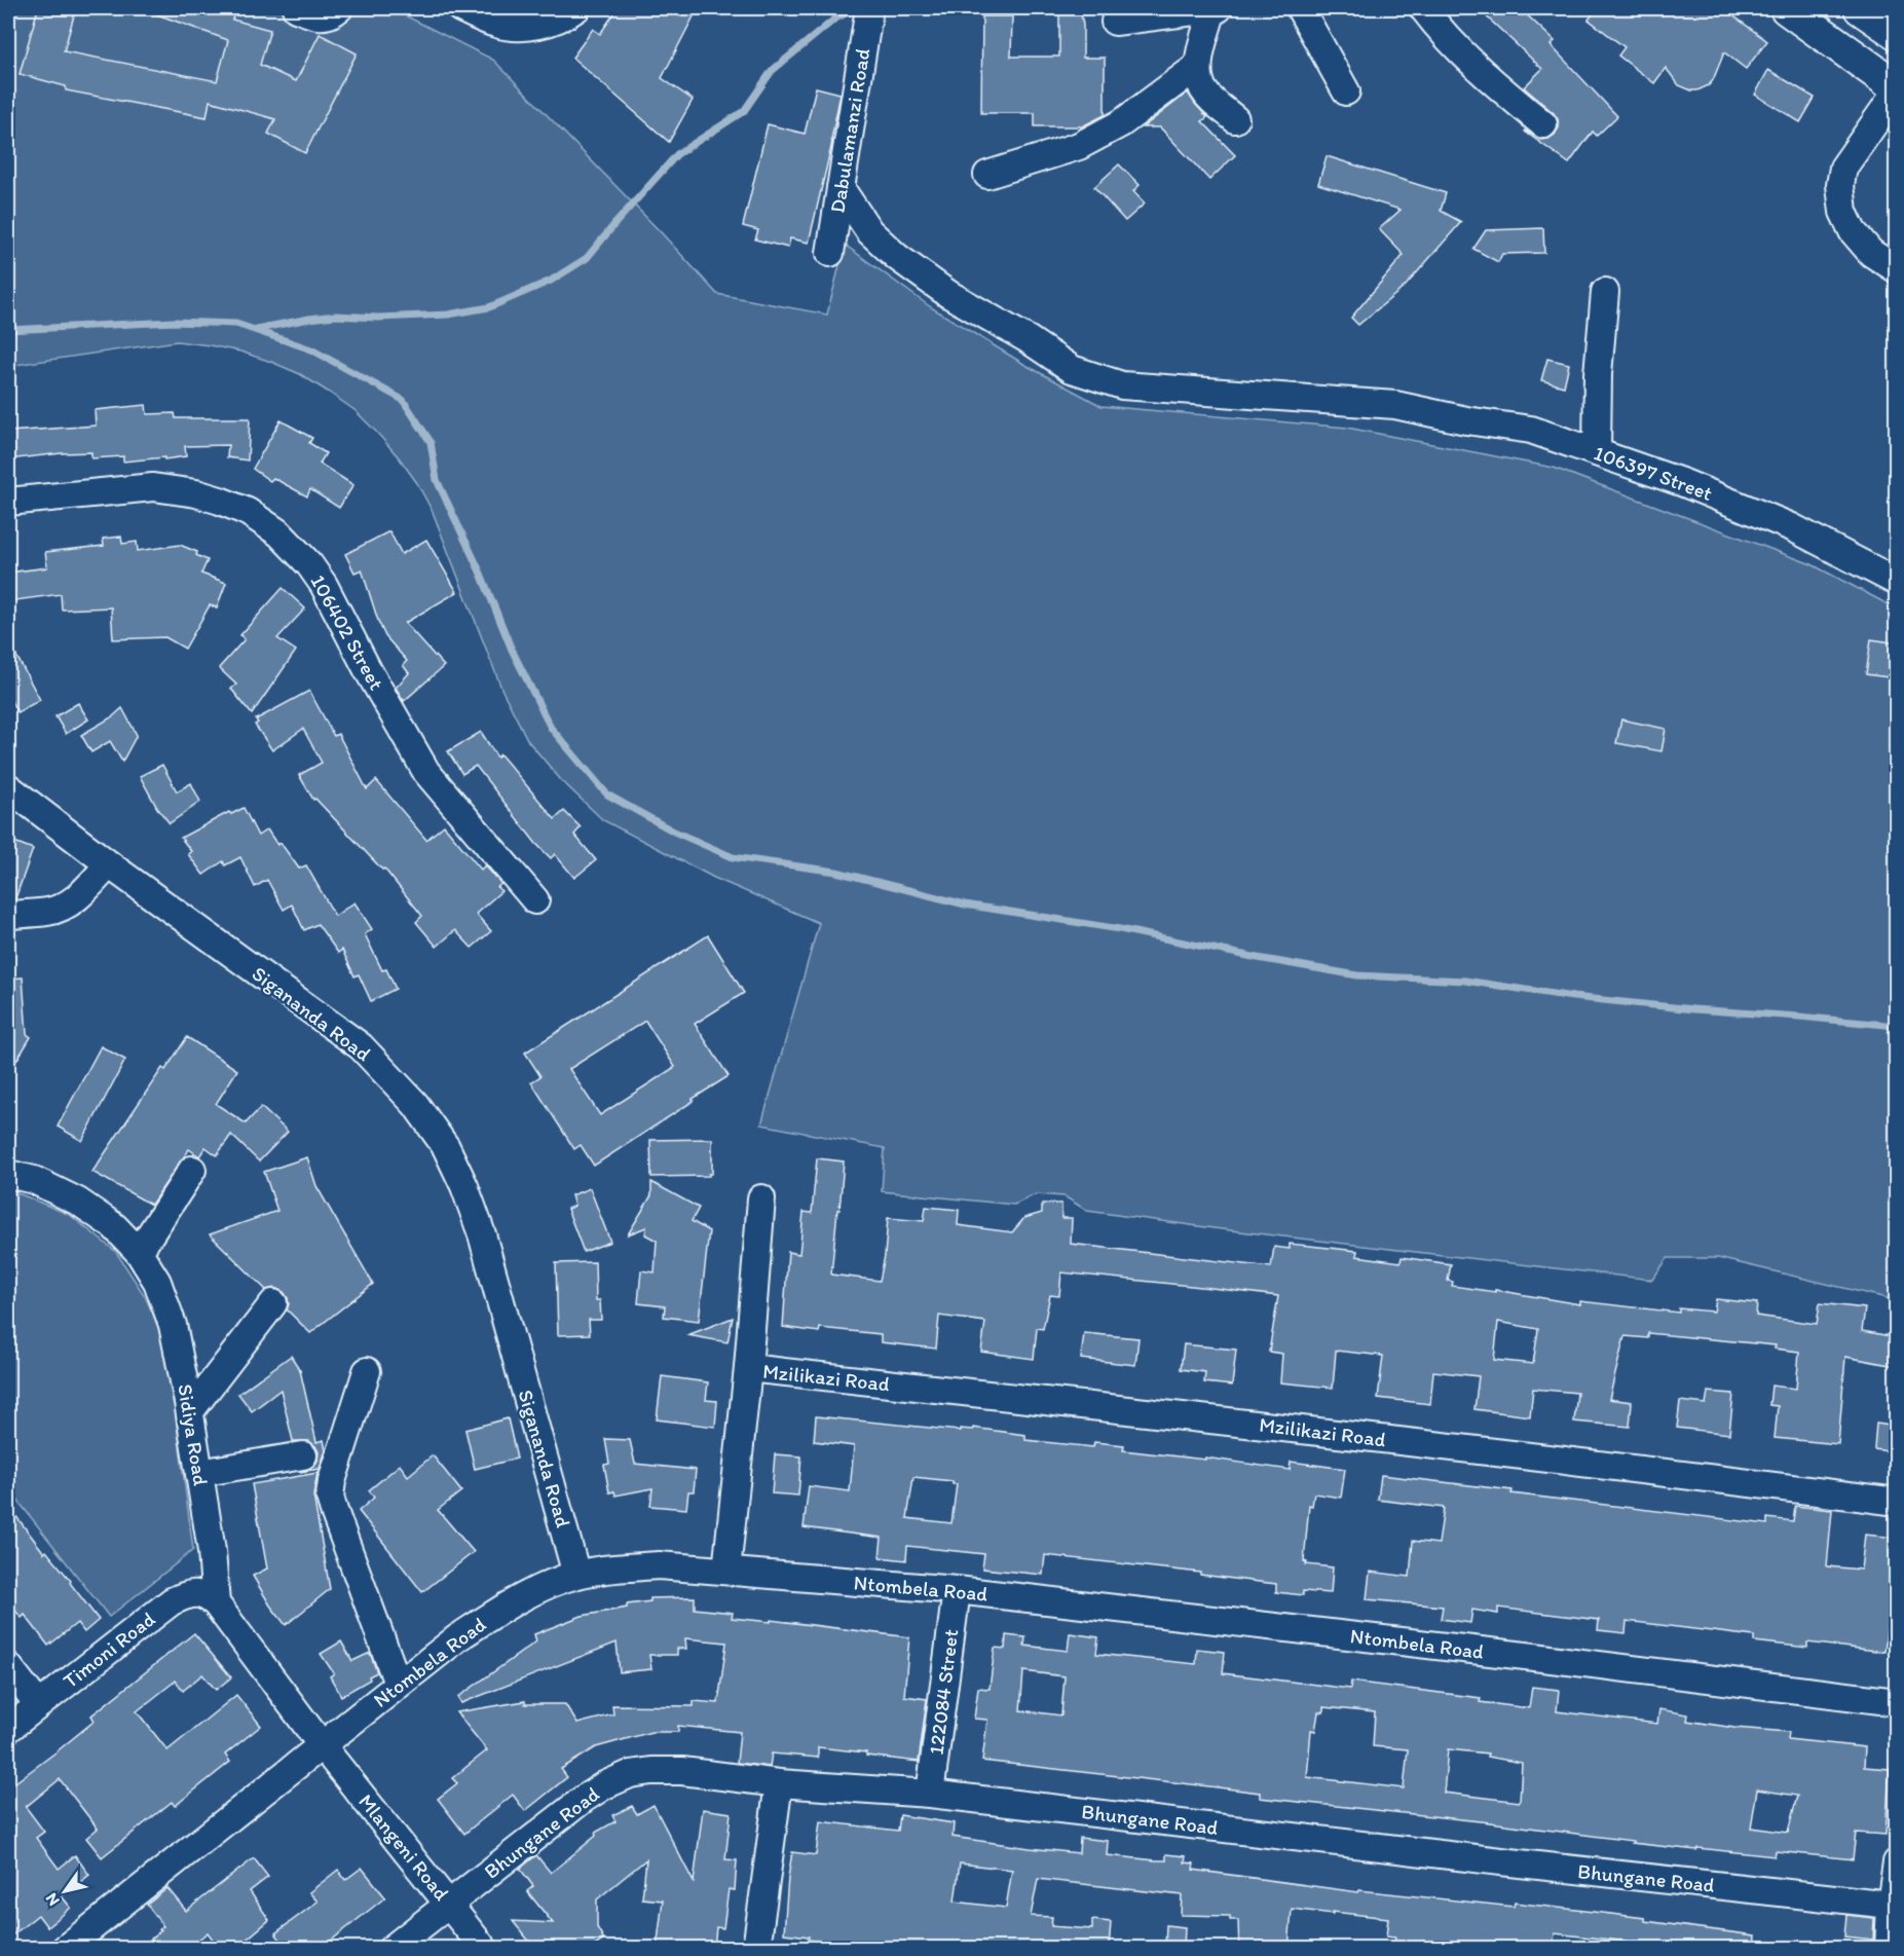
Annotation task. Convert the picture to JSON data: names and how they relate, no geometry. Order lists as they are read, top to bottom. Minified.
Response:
{"streets":{"street":["Dabulamanzi Road","106397 Street","106402 Street","Sigananda Road","Mzilikazi Road","Sidiya Road","Ntombela Road","Timoni Road","122084 Street","Bhungane Road","Mlangeni Road"]},"crossings":[["Dabulamanzi Road","106397 Street"],["Sigananda Road","Ntombela Road"],["Mzilikazi Road","Ntombela Road"],["Sidiya Road","Timoni Road"],["Ntombela Road","122084 Street"],["Ntombela Road","Mlangeni Road"],["122084 Street","Bhungane Road"],["Bhungane Road","Mlangeni Road"]],"north":"bottom left"}
